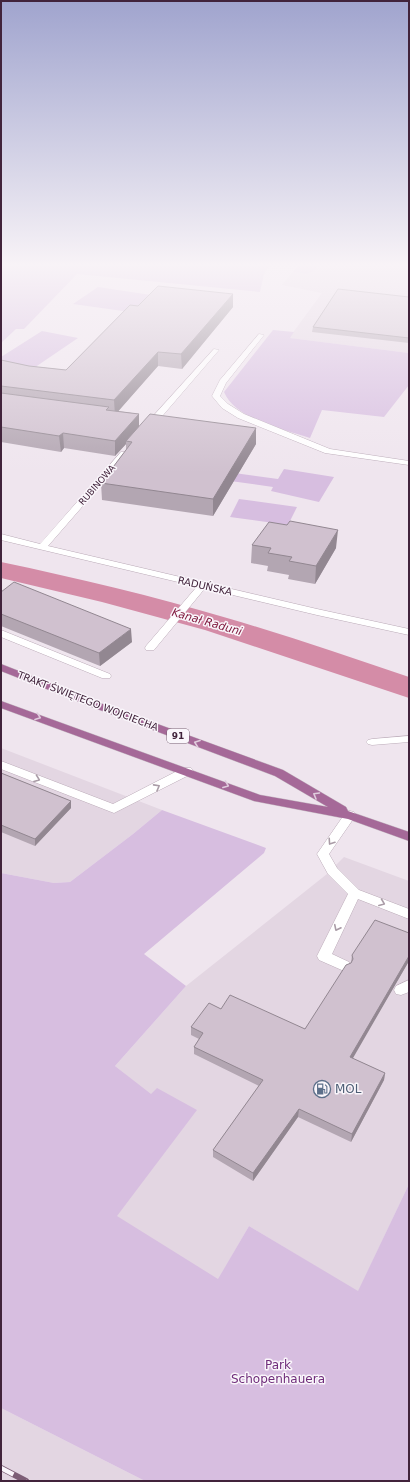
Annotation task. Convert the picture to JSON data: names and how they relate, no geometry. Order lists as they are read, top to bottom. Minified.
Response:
{"streets":{"main road":["TRAKT ŚWIĘTEGO WOJCIECHA","91"],"street":["RUBINOWA","RADUŃSKA"]},"crossings":[["RUBINOWA","RADUŃSKA"]],"water":["Kanał Raduni"],"parks":["Park Schopenhauera"],"places":{"fuel station":["MOL"]}}
